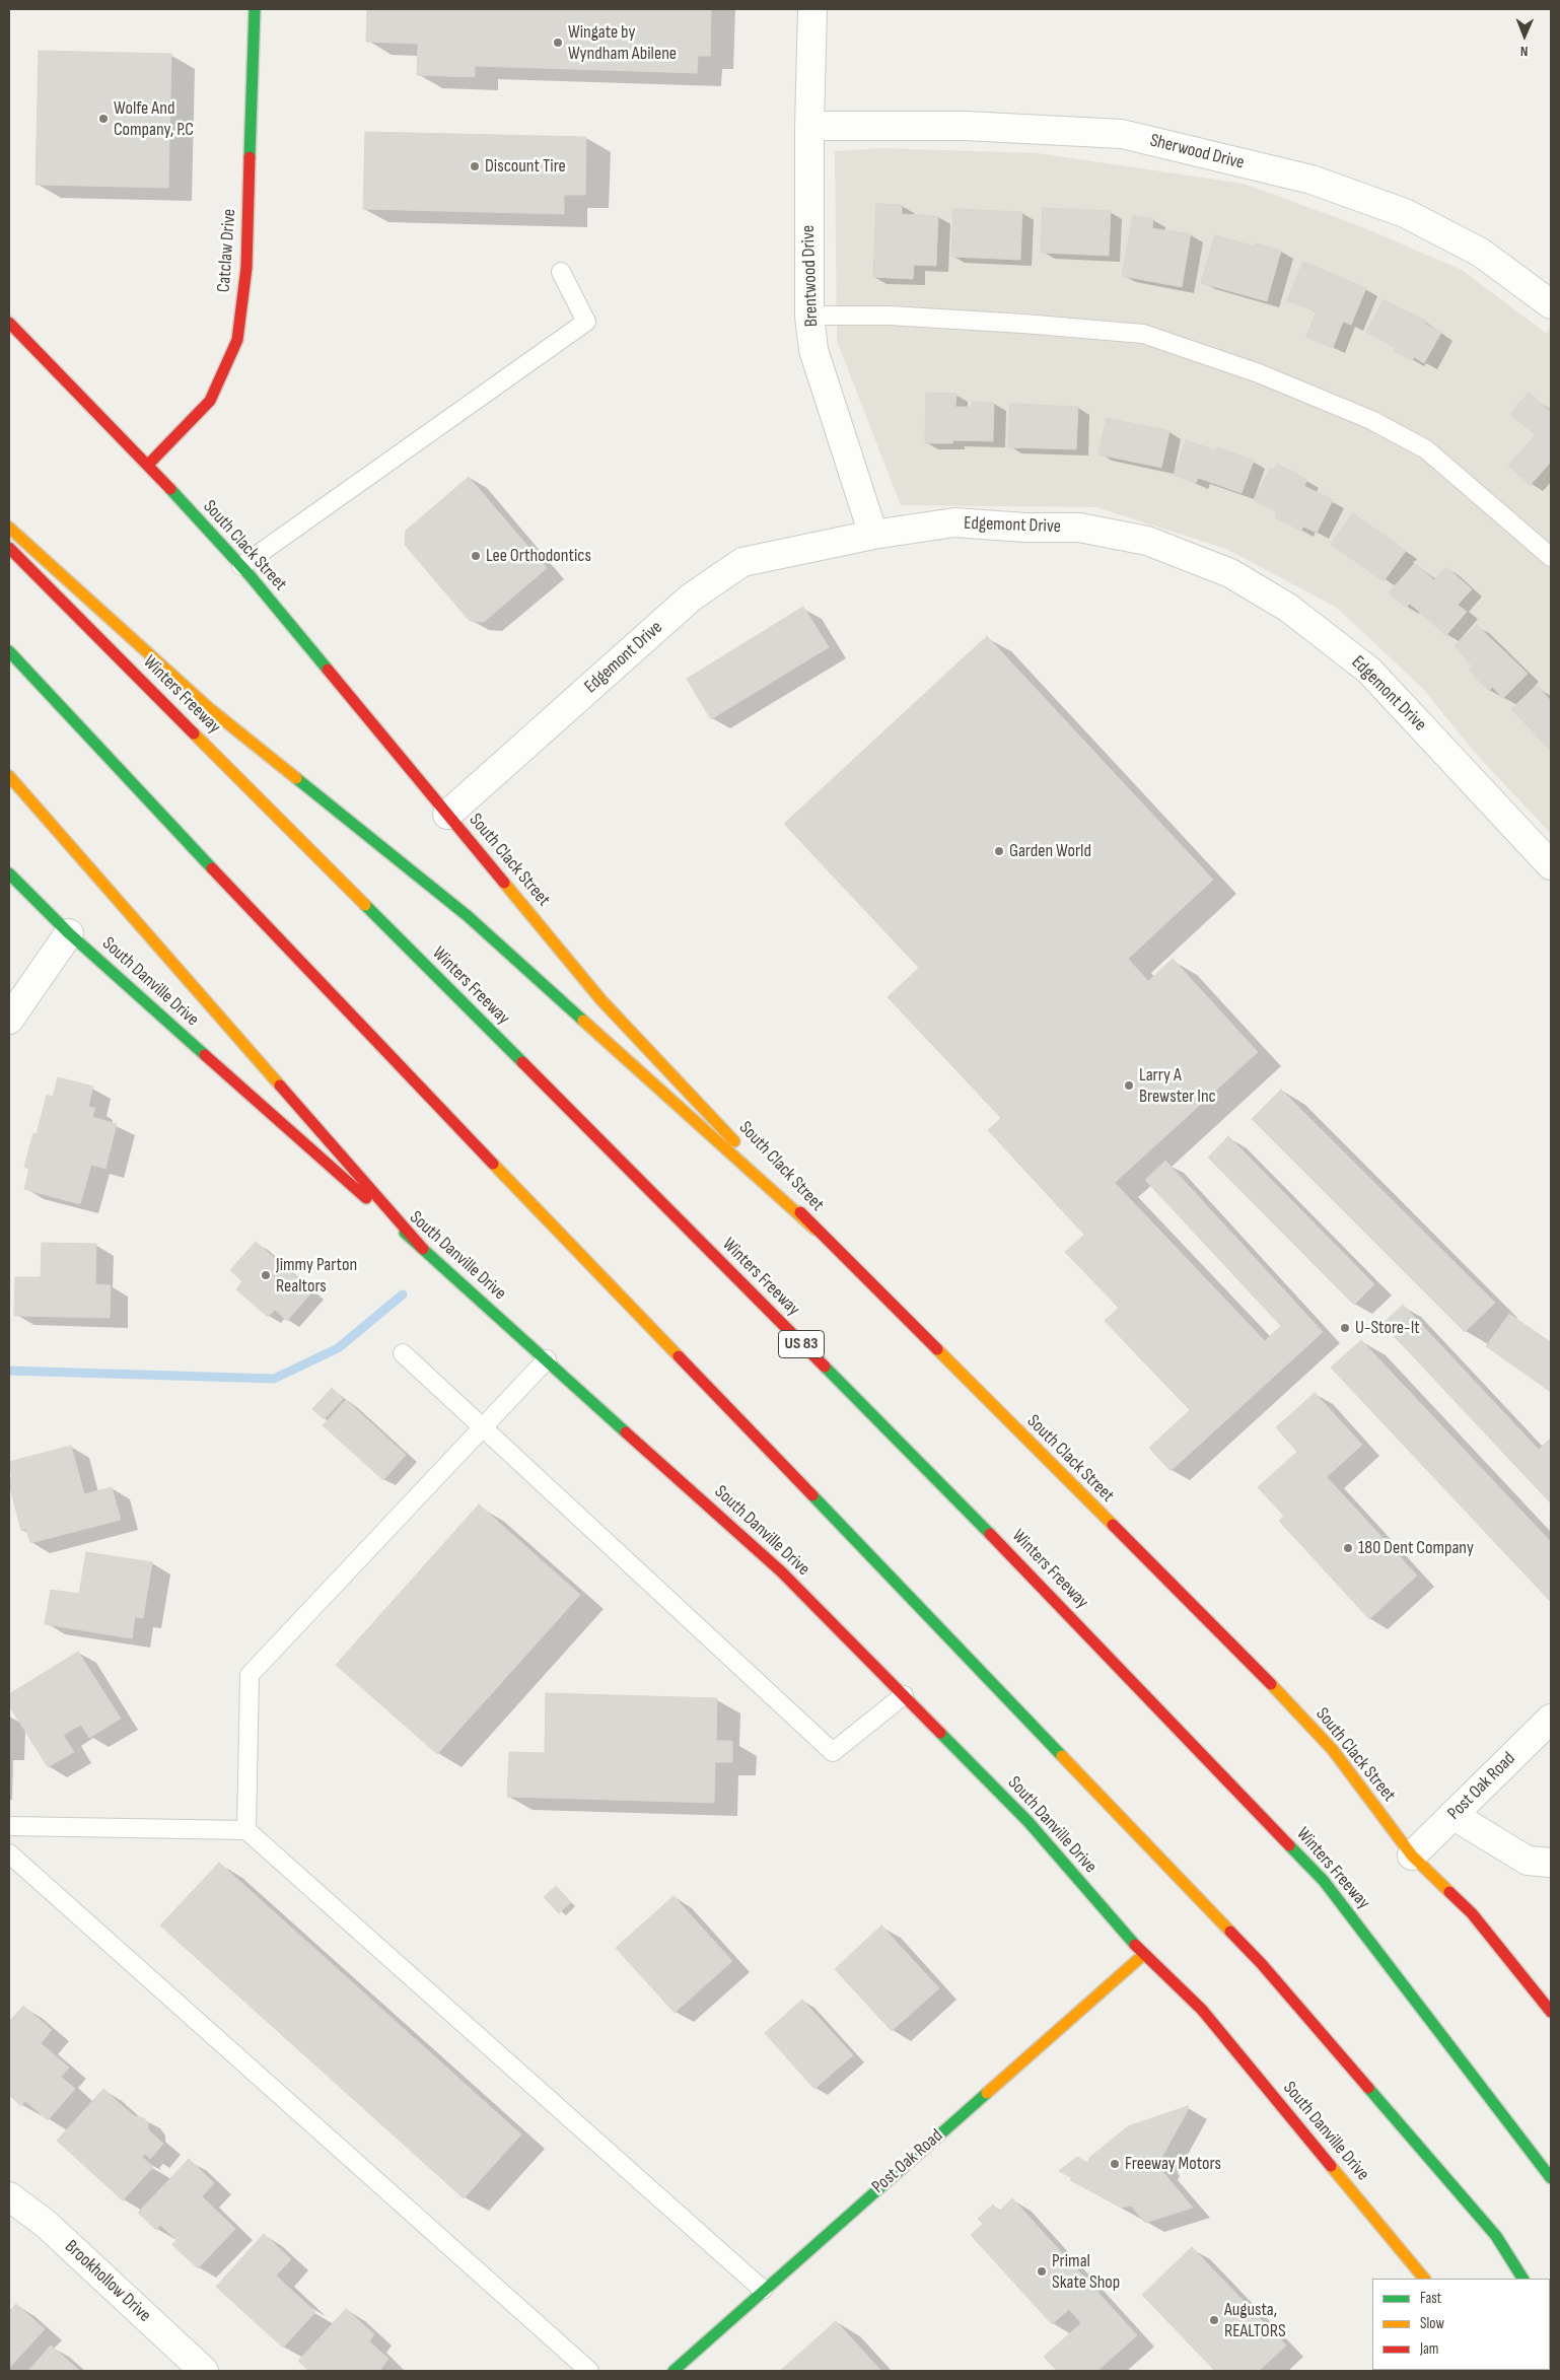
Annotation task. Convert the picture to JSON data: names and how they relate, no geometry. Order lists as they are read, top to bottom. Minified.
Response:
{"streets":{"main road":["Catclaw Drive","South Clack Street","Winters Freeway","South Danville Drive","US 83","Post Oak Road"],"street":["Sherwood Drive","Brentwood Drive","Edgemont Drive","Brookhollow Drive"]},"crossings":[["Sherwood Drive","Brentwood Drive"],["Catclaw Drive","South Clack Street"],["Brentwood Drive","Edgemont Drive"],["Edgemont Drive","South Clack Street"],["South Clack Street","Post Oak Road"],["South Danville Drive","Post Oak Road"]],"places":["Wingate by Wyndham Abilene","Wolfe And Company, P.C","Discount Tire","Lee Orthodontics","Garden World","Larry A Brewster Inc","Jimmy Parton Realtors","U-Store-It","180 Dent Company","Freeway Motors","Primal Skate Shop","Augusta, REALTORS"],"legend":["Fast","Slow","Jam"],"north":"bottom"}
